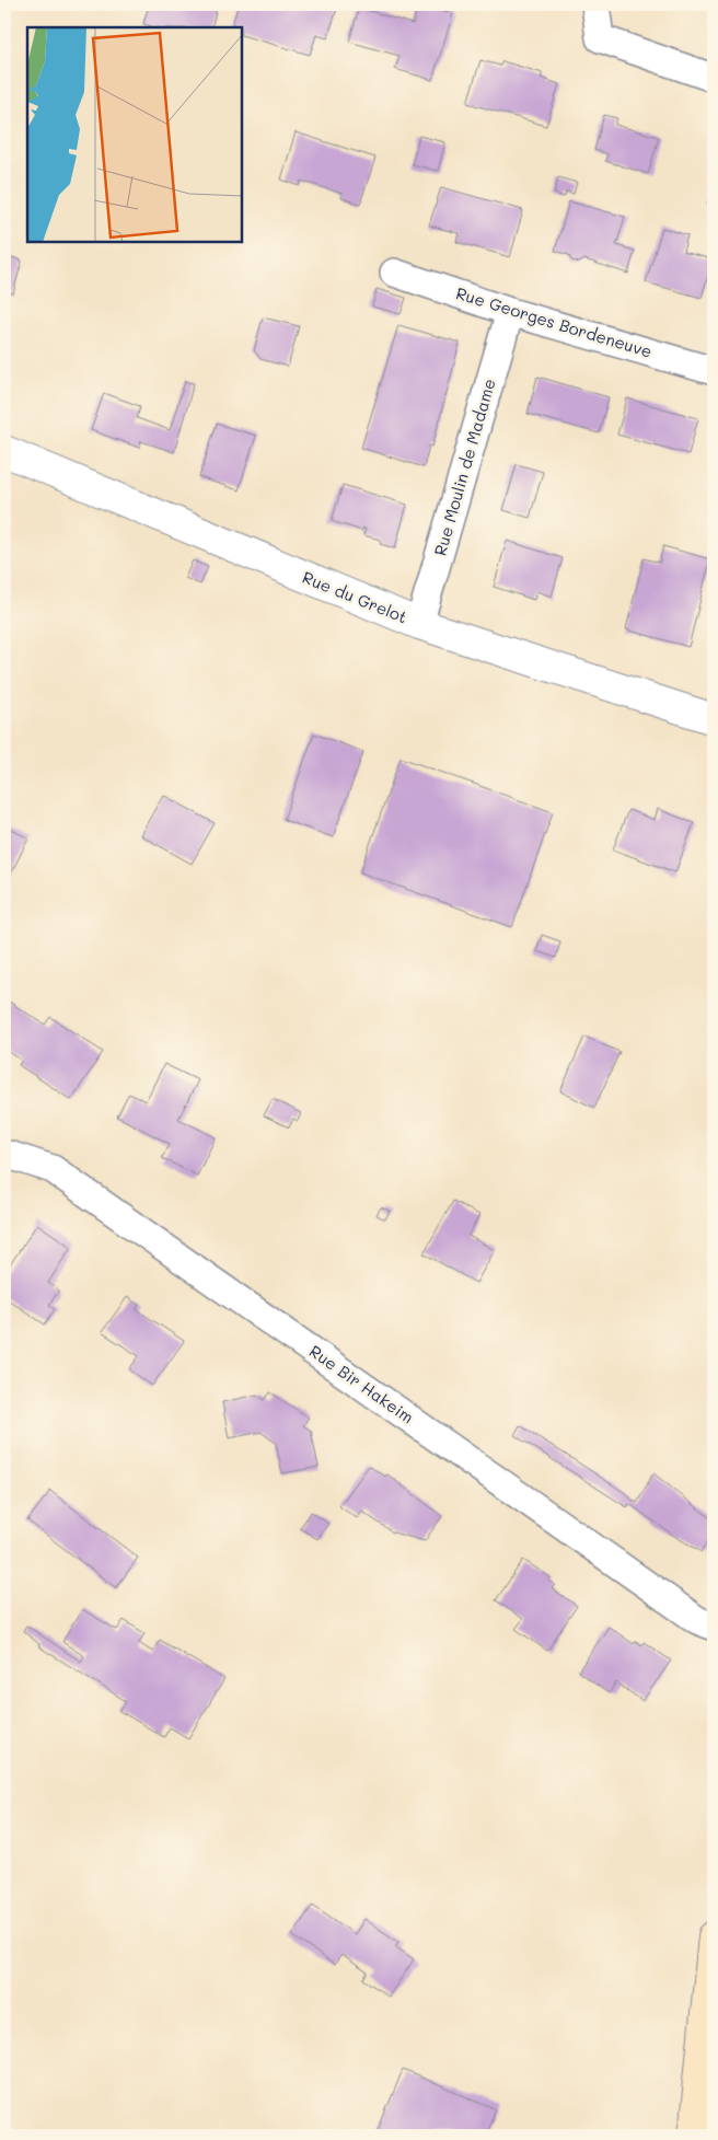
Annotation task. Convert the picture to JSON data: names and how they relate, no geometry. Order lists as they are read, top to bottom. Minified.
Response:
{"streets":{"street":["Rue Georges Bordeneuve","Rue Moulin de Madame","Rue du Grelot","Rue Bir Hakeim"]},"crossings":[["Rue Georges Bordeneuve","Rue Moulin de Madame"],["Rue Moulin de Madame","Rue du Grelot"]]}
